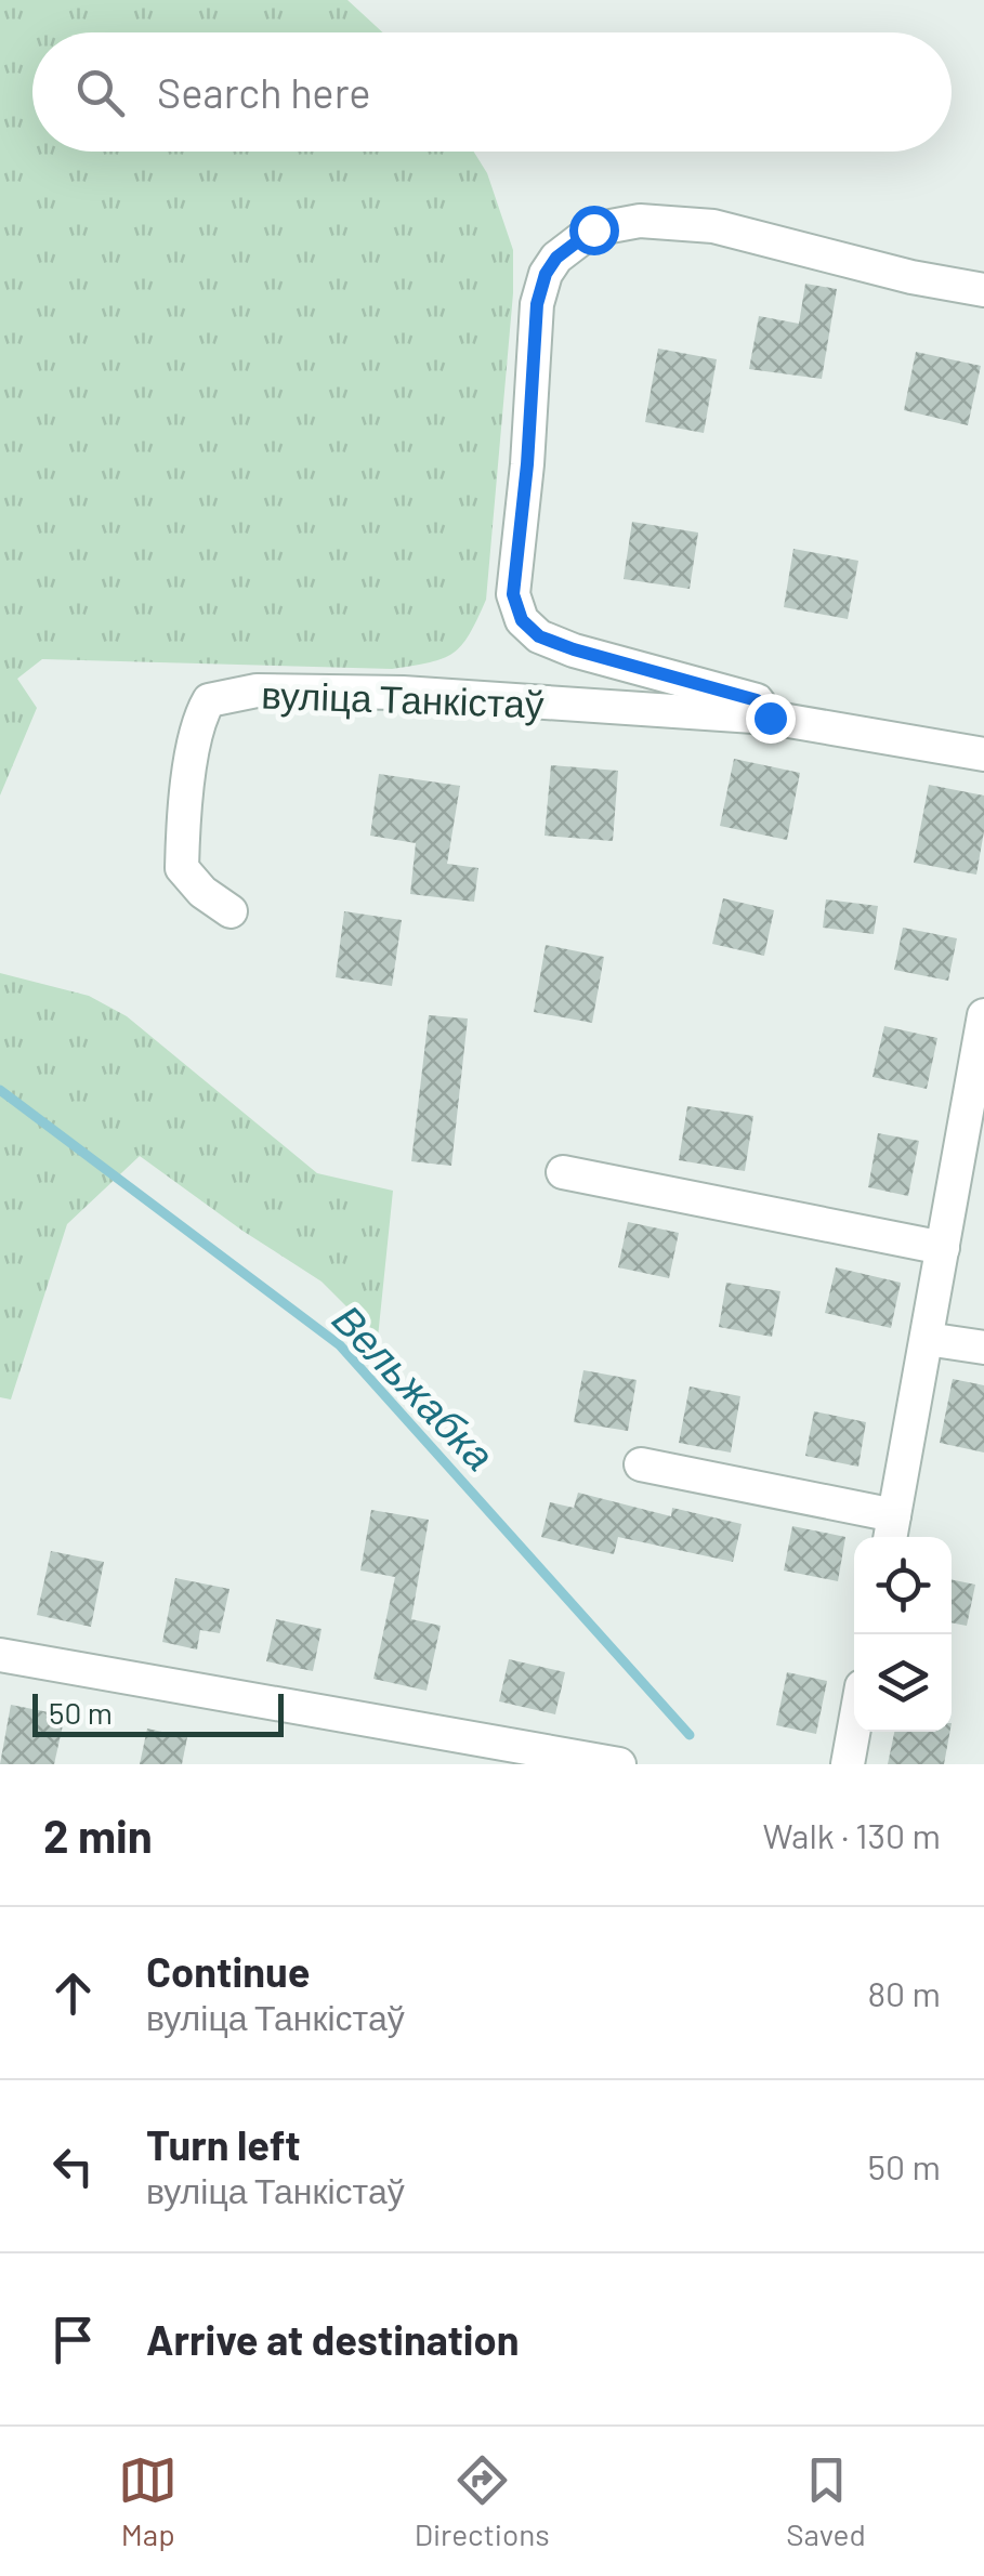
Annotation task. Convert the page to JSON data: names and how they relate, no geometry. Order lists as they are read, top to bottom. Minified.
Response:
{"streets":{"street":["вуліца Танкістаў"]},"water":["Вельжабка"],"scale_bar":"50 m","page":{"search":"Search here","scale":"50 m","heading":["2 min","Walk · 130 m"],"list":[["Continue","вуліца Танкістаў","80 m"],["Turn left","вуліца Танкістаў","50 m"],"Arrive at destination"],"nav":["Map","Directions","Saved"]}}
